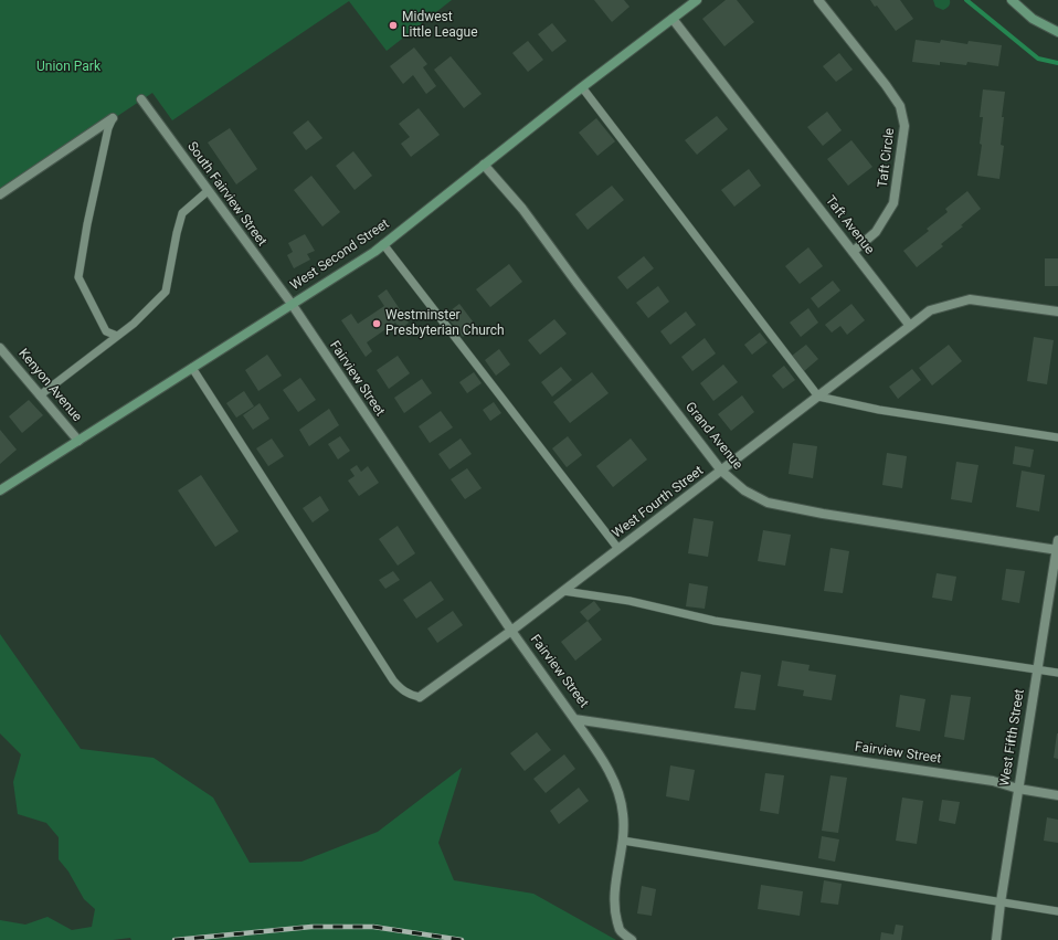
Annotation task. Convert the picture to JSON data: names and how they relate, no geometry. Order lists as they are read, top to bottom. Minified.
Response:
{"streets":{"main road":["West Second Street"],"street":["Taft Circle","South Fairview Street","Taft Avenue","Fairview Street","Kenyon Avenue","Grand Avenue","West Fourth Street","West Fifth Street"]},"crossings":[["Taft Circle","Taft Avenue"],["South Fairview Street","West Second Street"],["South Fairview Street","Fairview Street"],["Taft Avenue","West Second Street"],["Taft Avenue","West Fourth Street"],["West Second Street","Fairview Street"],["West Second Street","Kenyon Avenue"],["West Second Street","Grand Avenue"],["Fairview Street","West Fourth Street"],["Fairview Street","West Fifth Street"],["Grand Avenue","West Fourth Street"],["Grand Avenue","West Fifth Street"]],"parks":["Union Park"],"places":["Midwest Little League","Westminster Presbyterian Church"]}
